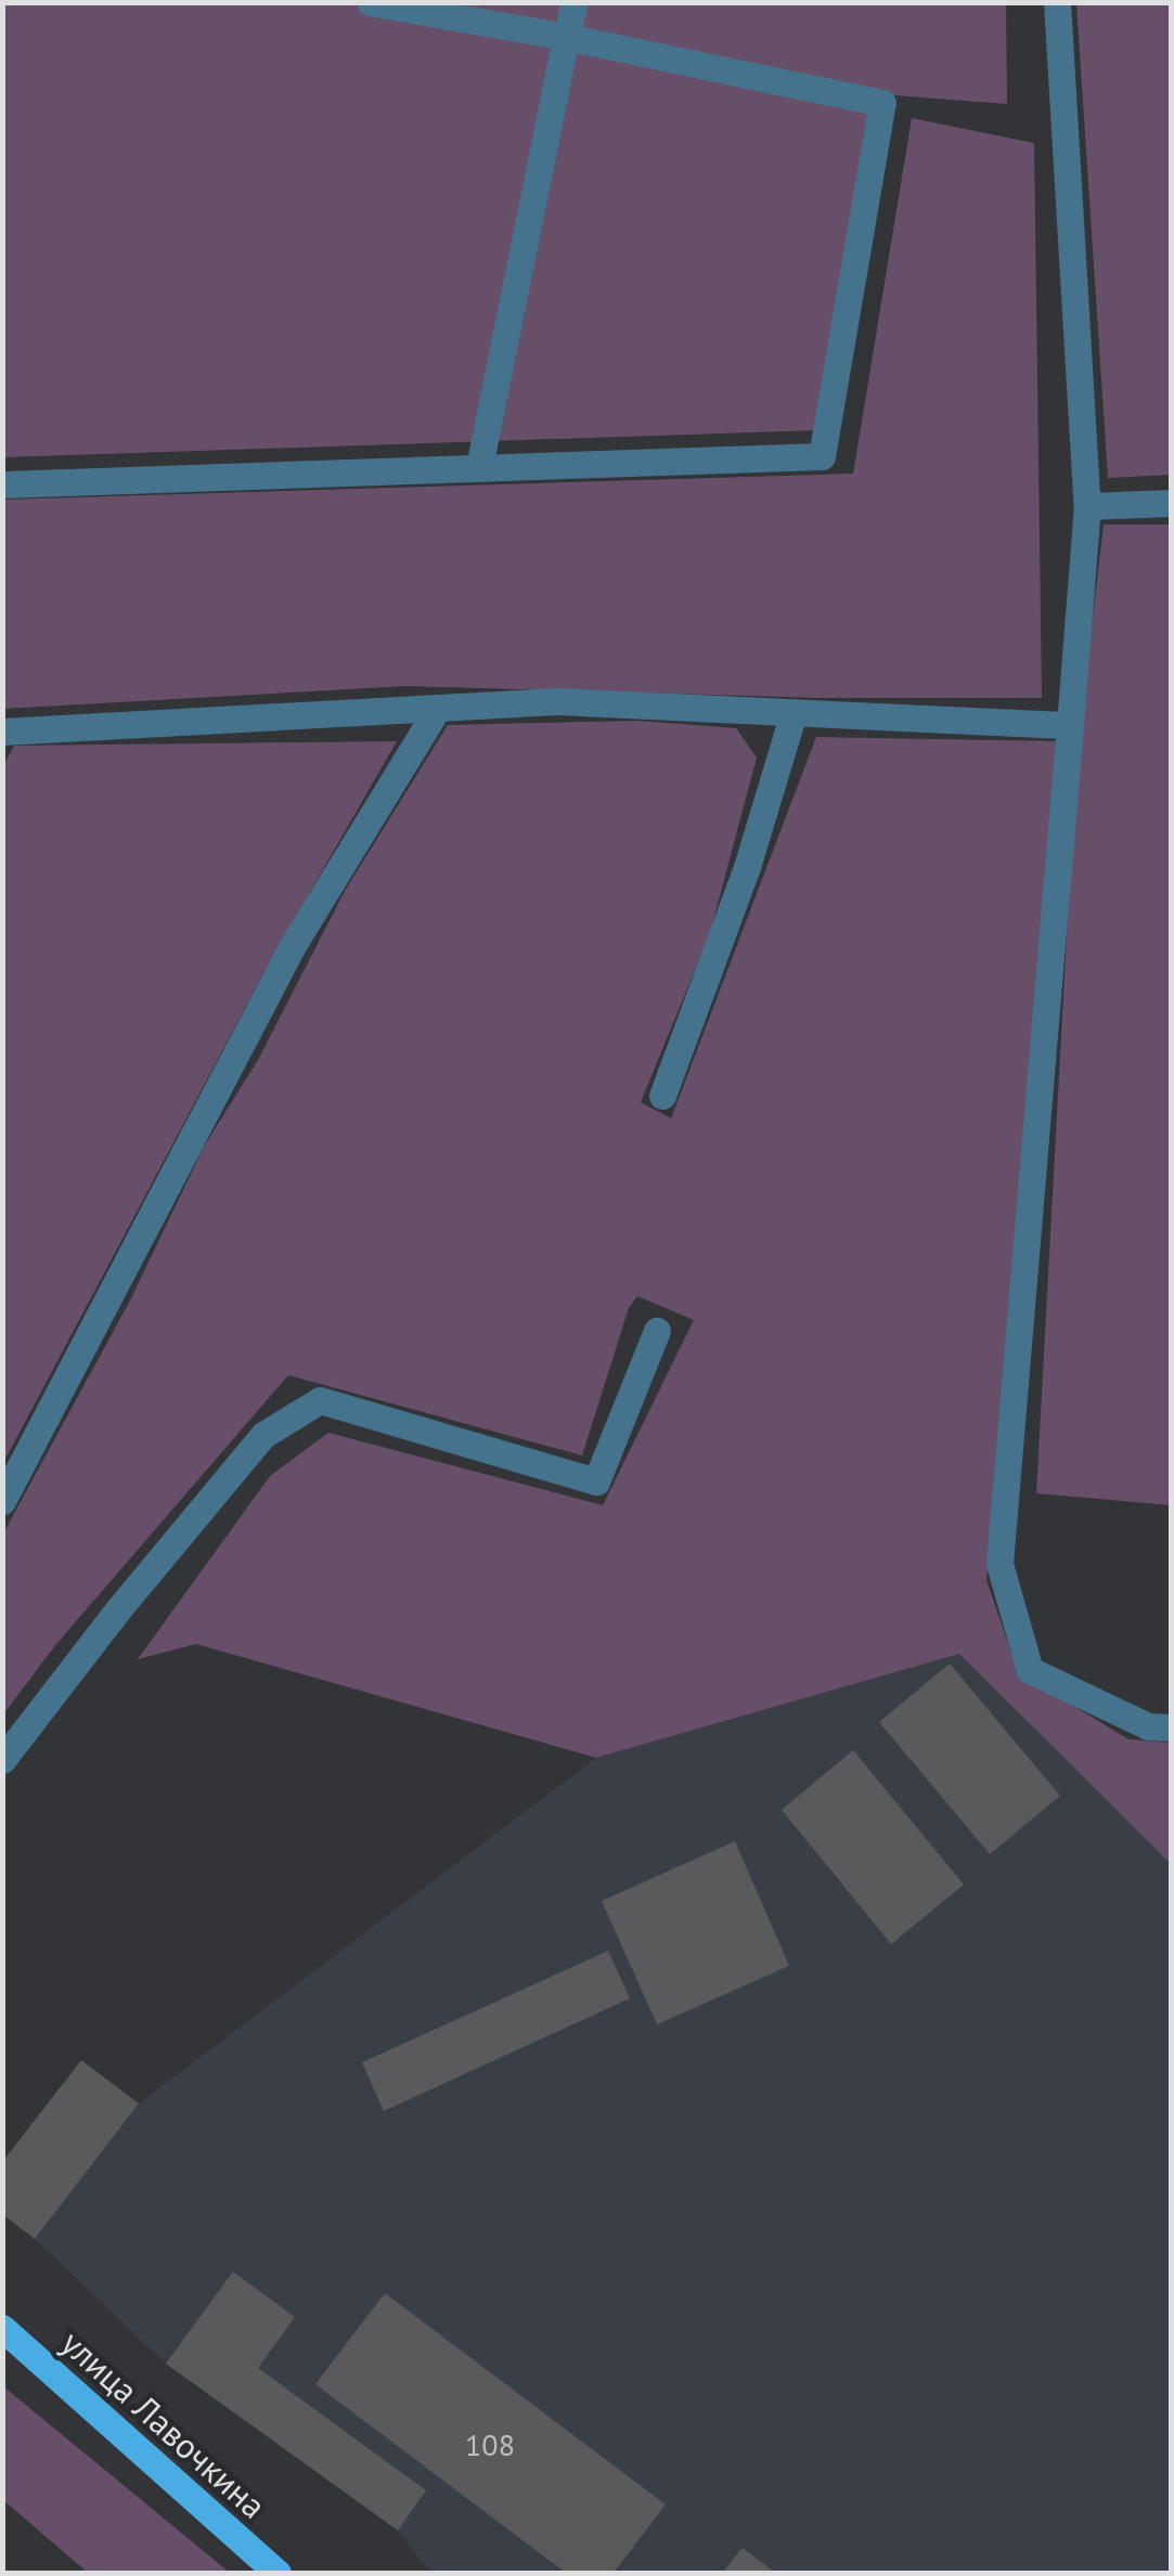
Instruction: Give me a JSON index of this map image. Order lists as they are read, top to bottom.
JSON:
{
  "streets": {
    "main road": ["улица Лавочкина"]
  },
  "house_numbers": ["108"]
}
